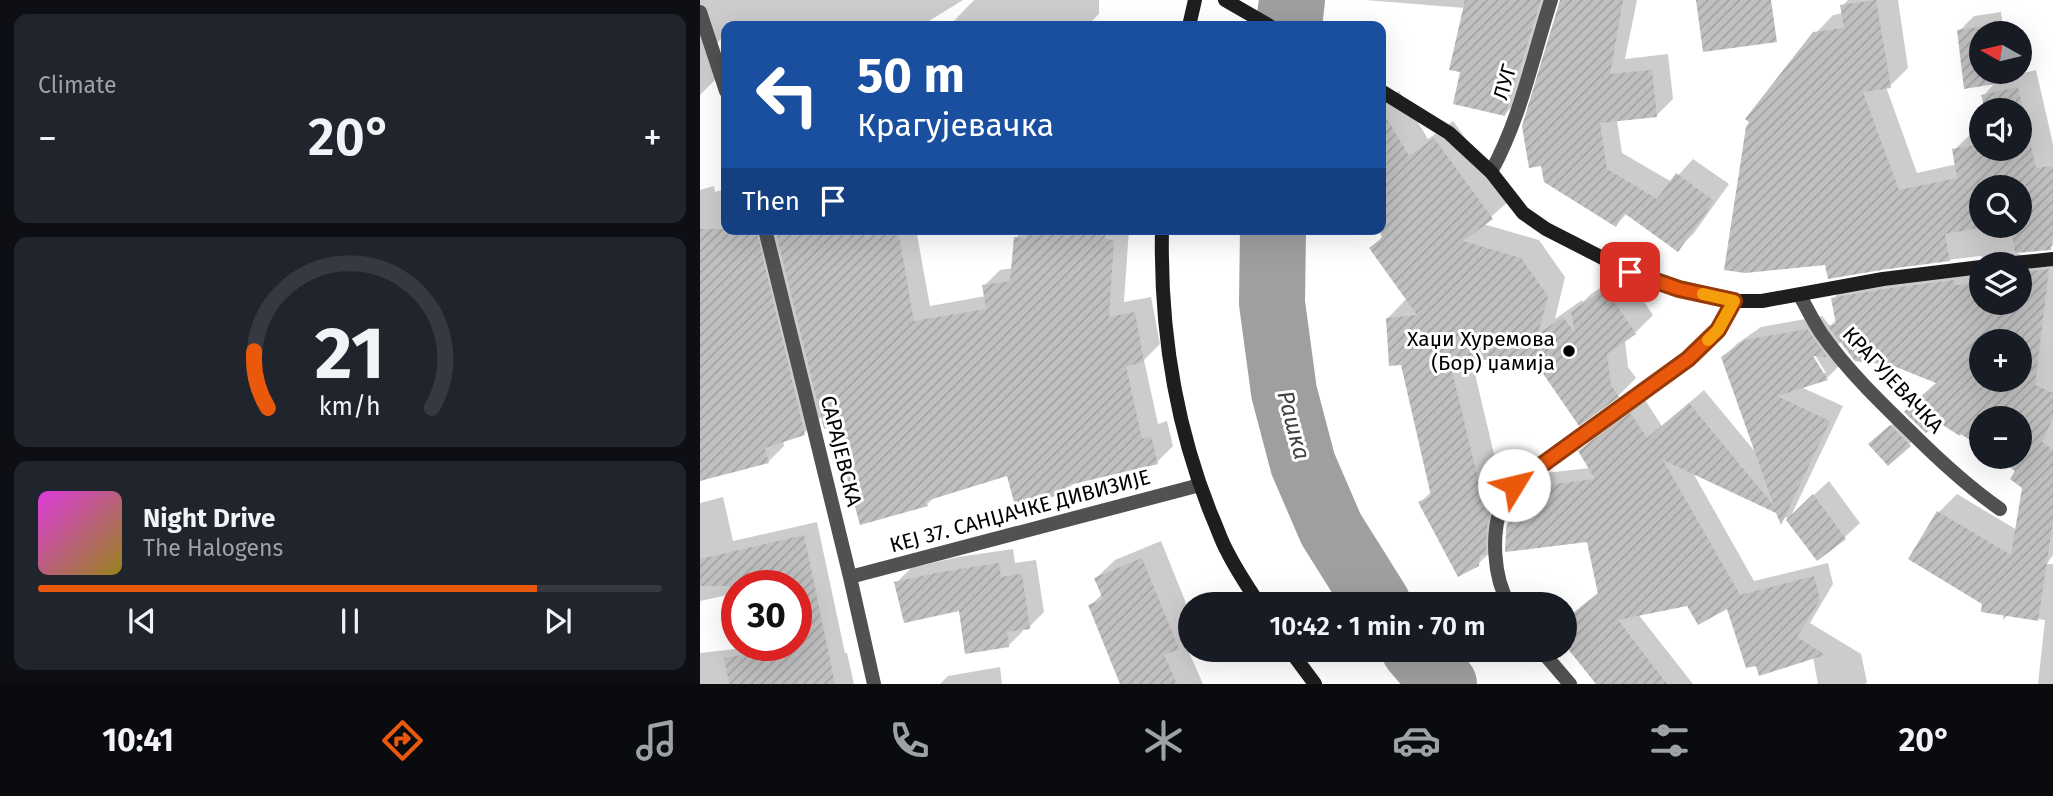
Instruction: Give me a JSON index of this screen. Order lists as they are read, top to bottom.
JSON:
{
  "streets": {
    "street": [
      "ЛУГ",
      "КРАГУЈЕВАЧКА",
      "САРАЈЕВСКА",
      "КЕЈ 37. САНЏАЧКЕ ДИВИЗИЈЕ"
    ]
  },
  "crossings": [
    ["САРАЈЕВСКА", "КЕЈ 37. САНЏАЧКЕ ДИВИЗИЈЕ"]
  ],
  "water": ["Рашка"],
  "places": ["Хаџи Хуремова (Бор) џамија"],
  "north": "left",
  "page": {
    "tile": "Climate",
    "map_buttons": ["+", "−"],
    "turn": ["50 m", "Крагујевачка"],
    "heat": ["−", "20°", "+"],
    "then": "Then",
    "song": ["Night Drive", "The Halogens"],
    "limit": "30",
    "trip": "10:42 · 1 min · 70 m",
    "tabs": ["10:41", "20°"],
    "gauge": ["21", "km/h"]
  }
}
